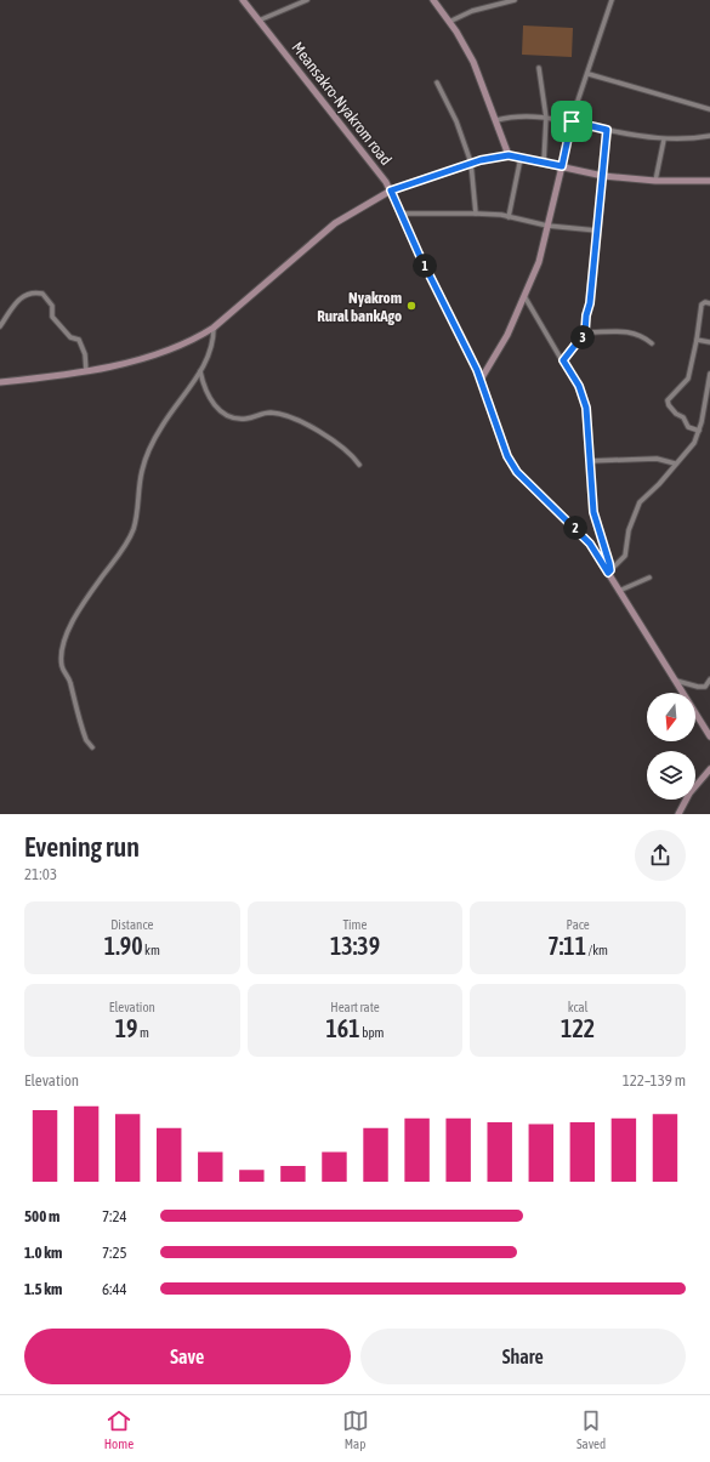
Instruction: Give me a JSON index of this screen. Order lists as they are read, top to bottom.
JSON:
{
  "streets": {
    "street": ["Meansakro-Nyakrom road"]
  },
  "places": ["Nyakrom Rural bankAgo"],
  "north": "bottom",
  "page": {
    "pins": ["1", "3", "2"],
    "heading": ["Evening run", "21:03"],
    "stats": [
      ["Distance", "1.90 km"],
      ["Time", "13:39"],
      ["Pace", "7:11 /km"],
      ["Elevation", "19 m"],
      ["Heart rate", "161 bpm"],
      ["kcal", "122"]
    ],
    "chart": ["Elevation", "122–139 m"],
    "list": [
      {
        "name": "500 m",
        "note": "7:24"
      },
      {
        "name": "1.0 km",
        "note": "7:25"
      },
      {
        "name": "1.5 km",
        "note": "6:44"
      }
    ],
    "buttons": ["Save", "Share"],
    "tabs": ["Home", "Map", "Saved"]
  }
}
